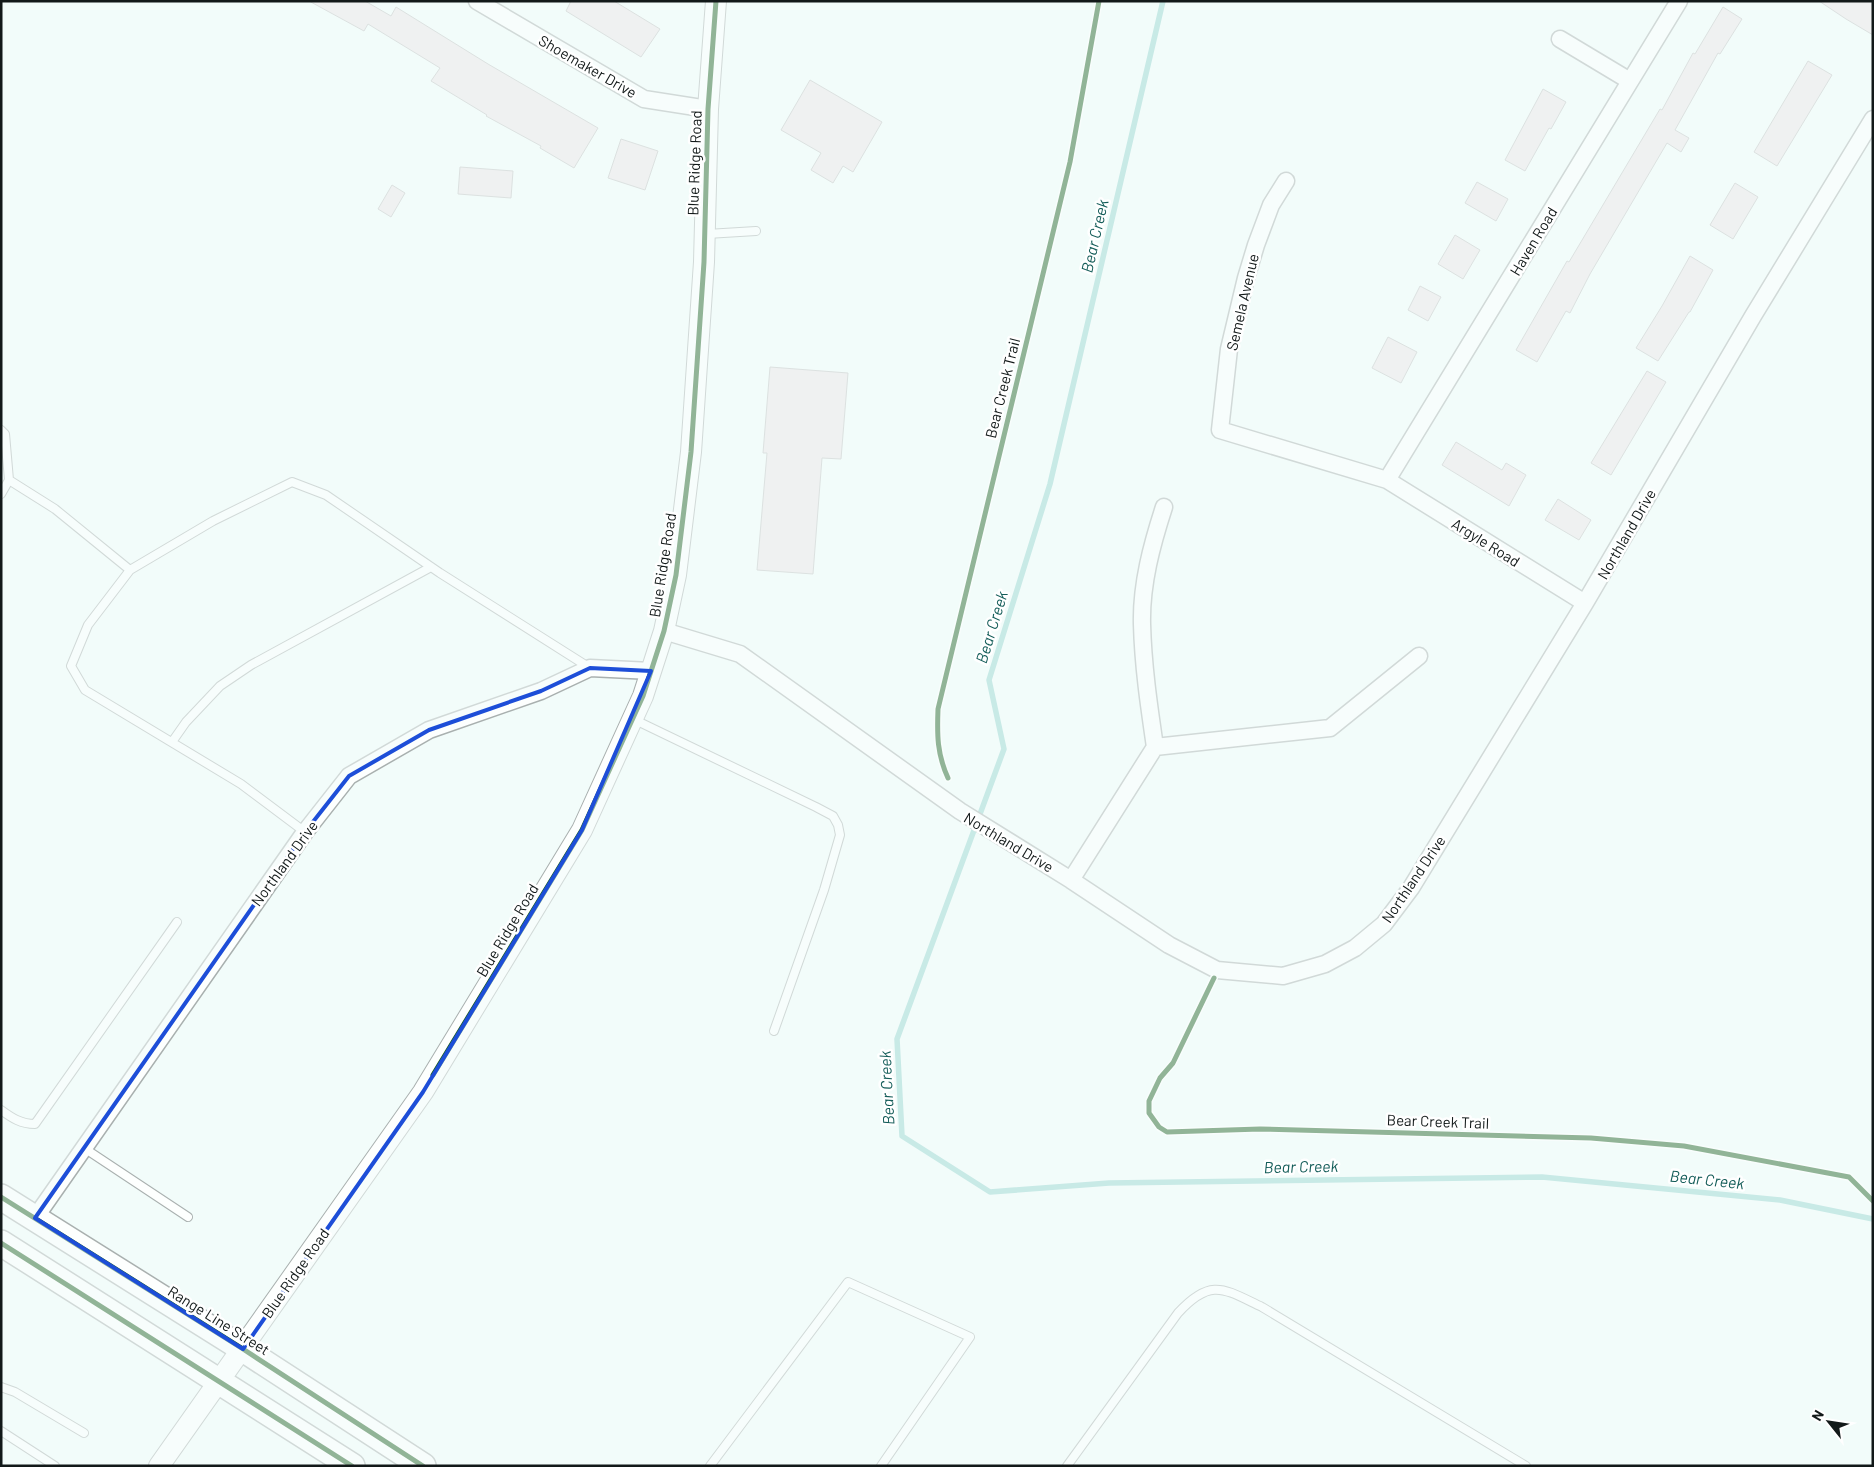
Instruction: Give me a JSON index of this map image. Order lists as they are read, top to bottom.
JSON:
{
  "streets": {
    "main road": ["Range Line Street"],
    "street": [
      "Shoemaker Drive",
      "Blue Ridge Road",
      "Haven Road",
      "Semela Avenue",
      "Northland Drive",
      "Argyle Road"
    ],
    "cycle path": ["Bear Creek Trail"]
  },
  "crossings": [
    ["Shoemaker Drive", "Blue Ridge Road"],
    ["Blue Ridge Road", "Northland Drive"],
    ["Blue Ridge Road", "Range Line Street"],
    ["Haven Road", "Argyle Road"],
    ["Semela Avenue", "Argyle Road"],
    ["Northland Drive", "Argyle Road"],
    ["Northland Drive", "Range Line Street"]
  ],
  "water": ["Bear Creek"],
  "north": "top left"
}
